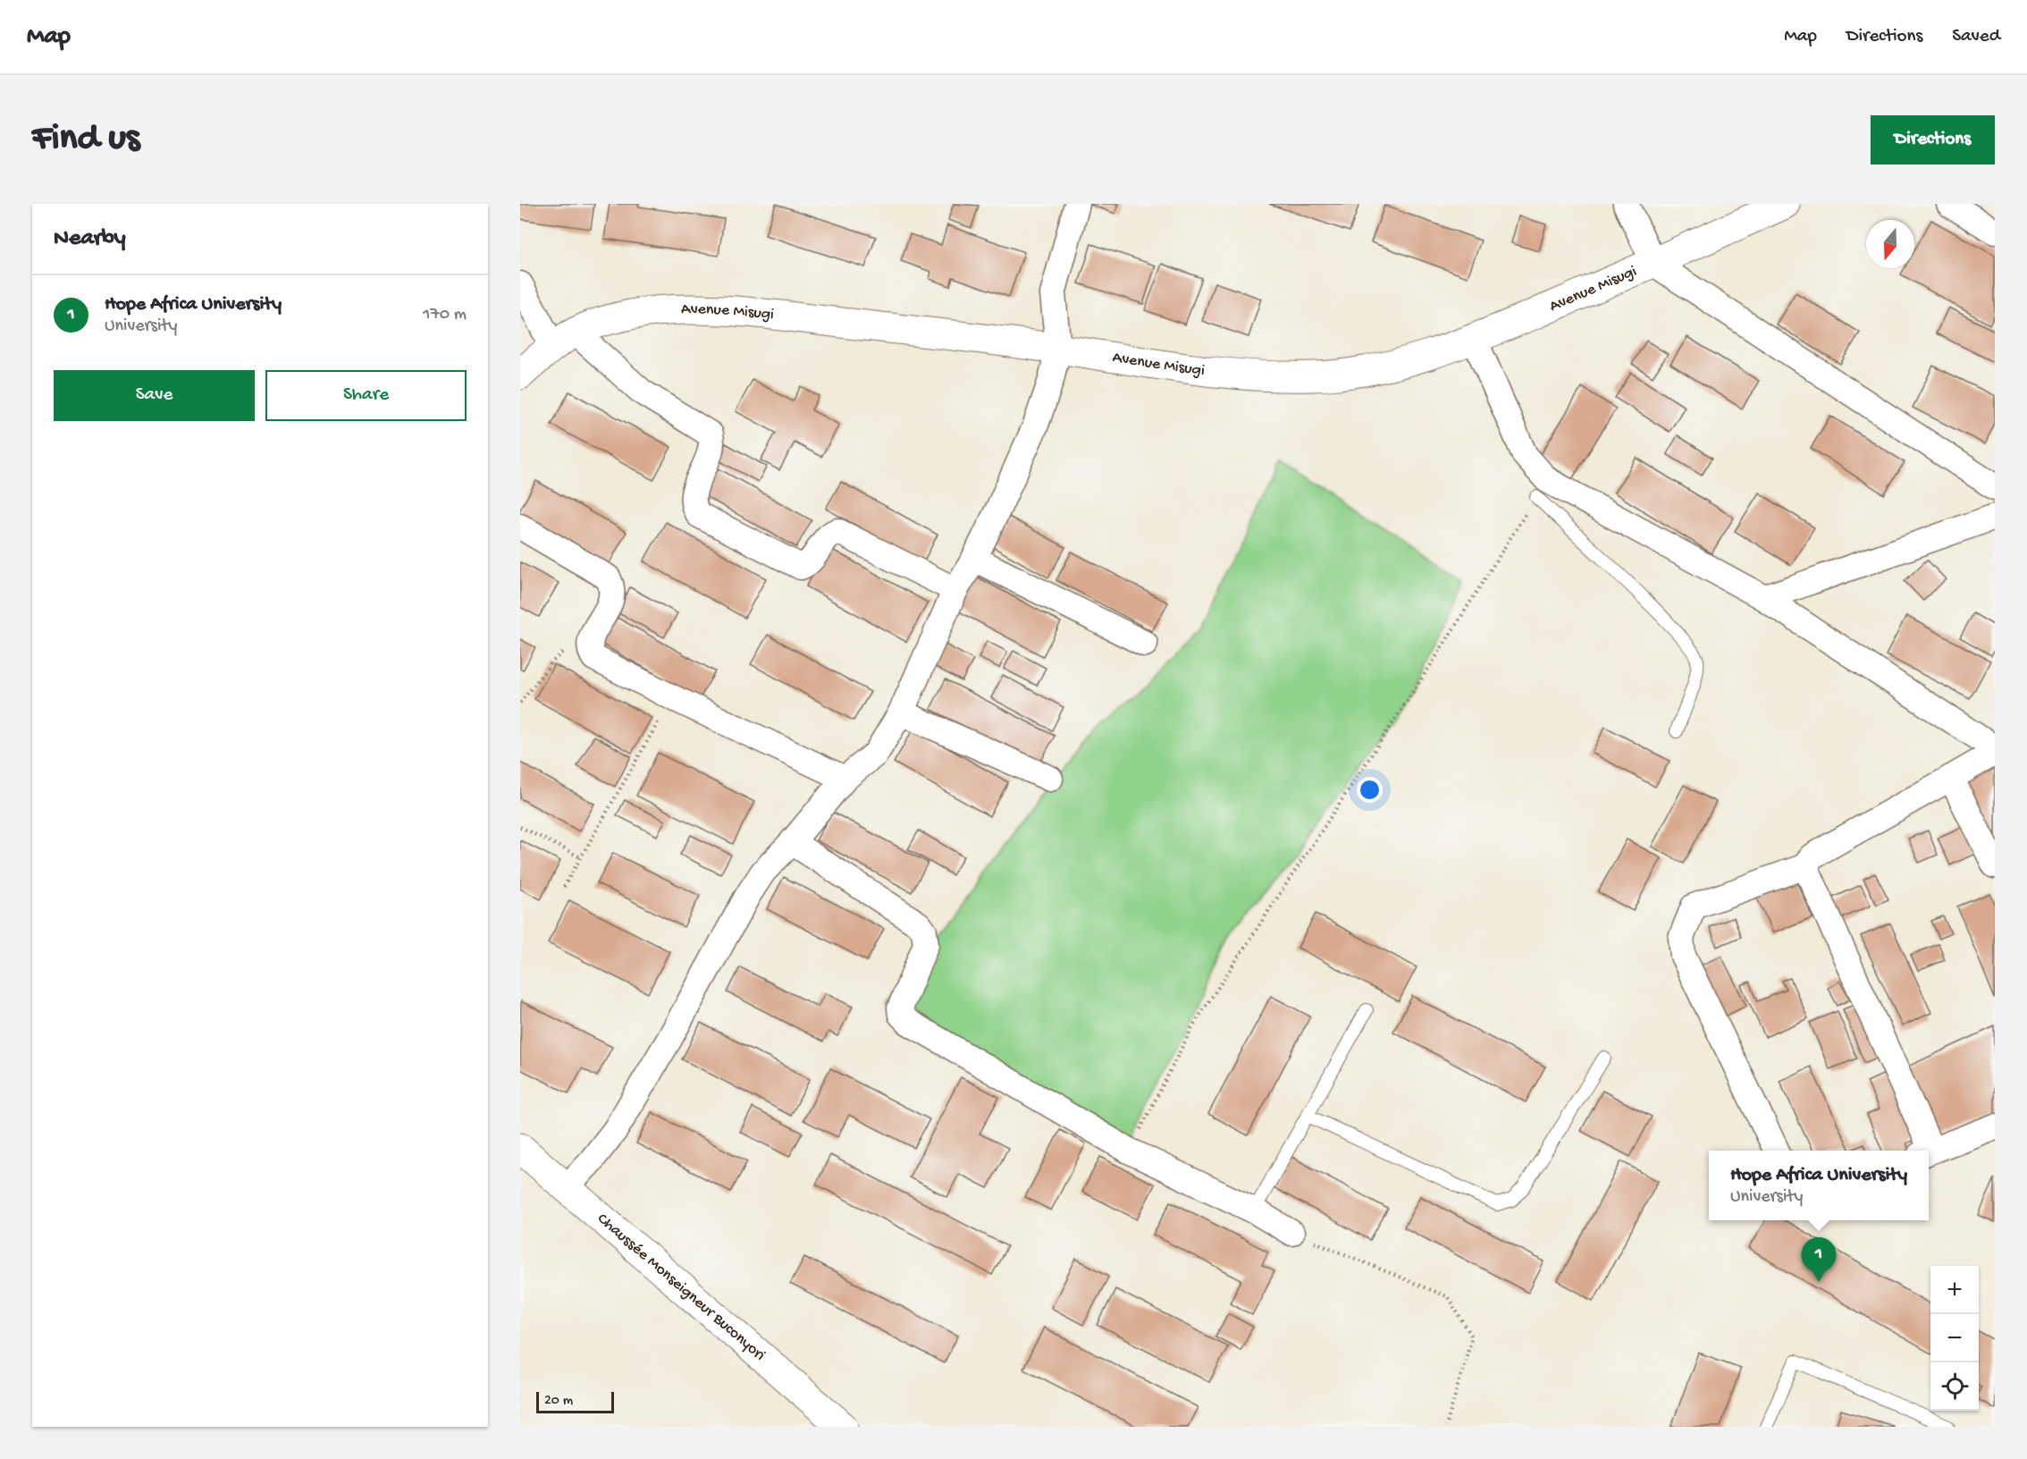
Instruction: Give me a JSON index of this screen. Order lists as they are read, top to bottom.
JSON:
{
  "streets": {
    "street": ["Avenue Misugi", "Chaussée Monseigneur Buconyori"]
  },
  "scale_bar": "20 m",
  "north": "bottom",
  "page": {
    "header": "Map",
    "nav": ["Map", "Directions", "Saved"],
    "buttons": [
      "Directions",
      ["Save", "Share"]
    ],
    "title": "Find us",
    "heading": "Nearby",
    "list": [
      {
        "mark": "1",
        "name": "Hope Africa University",
        "note": "University",
        "value": "170 m"
      }
    ],
    "popup": ["Hope Africa University", "University"],
    "pins": "1",
    "map_buttons": ["+", "−"],
    "scale": "20 m"
  }
}
